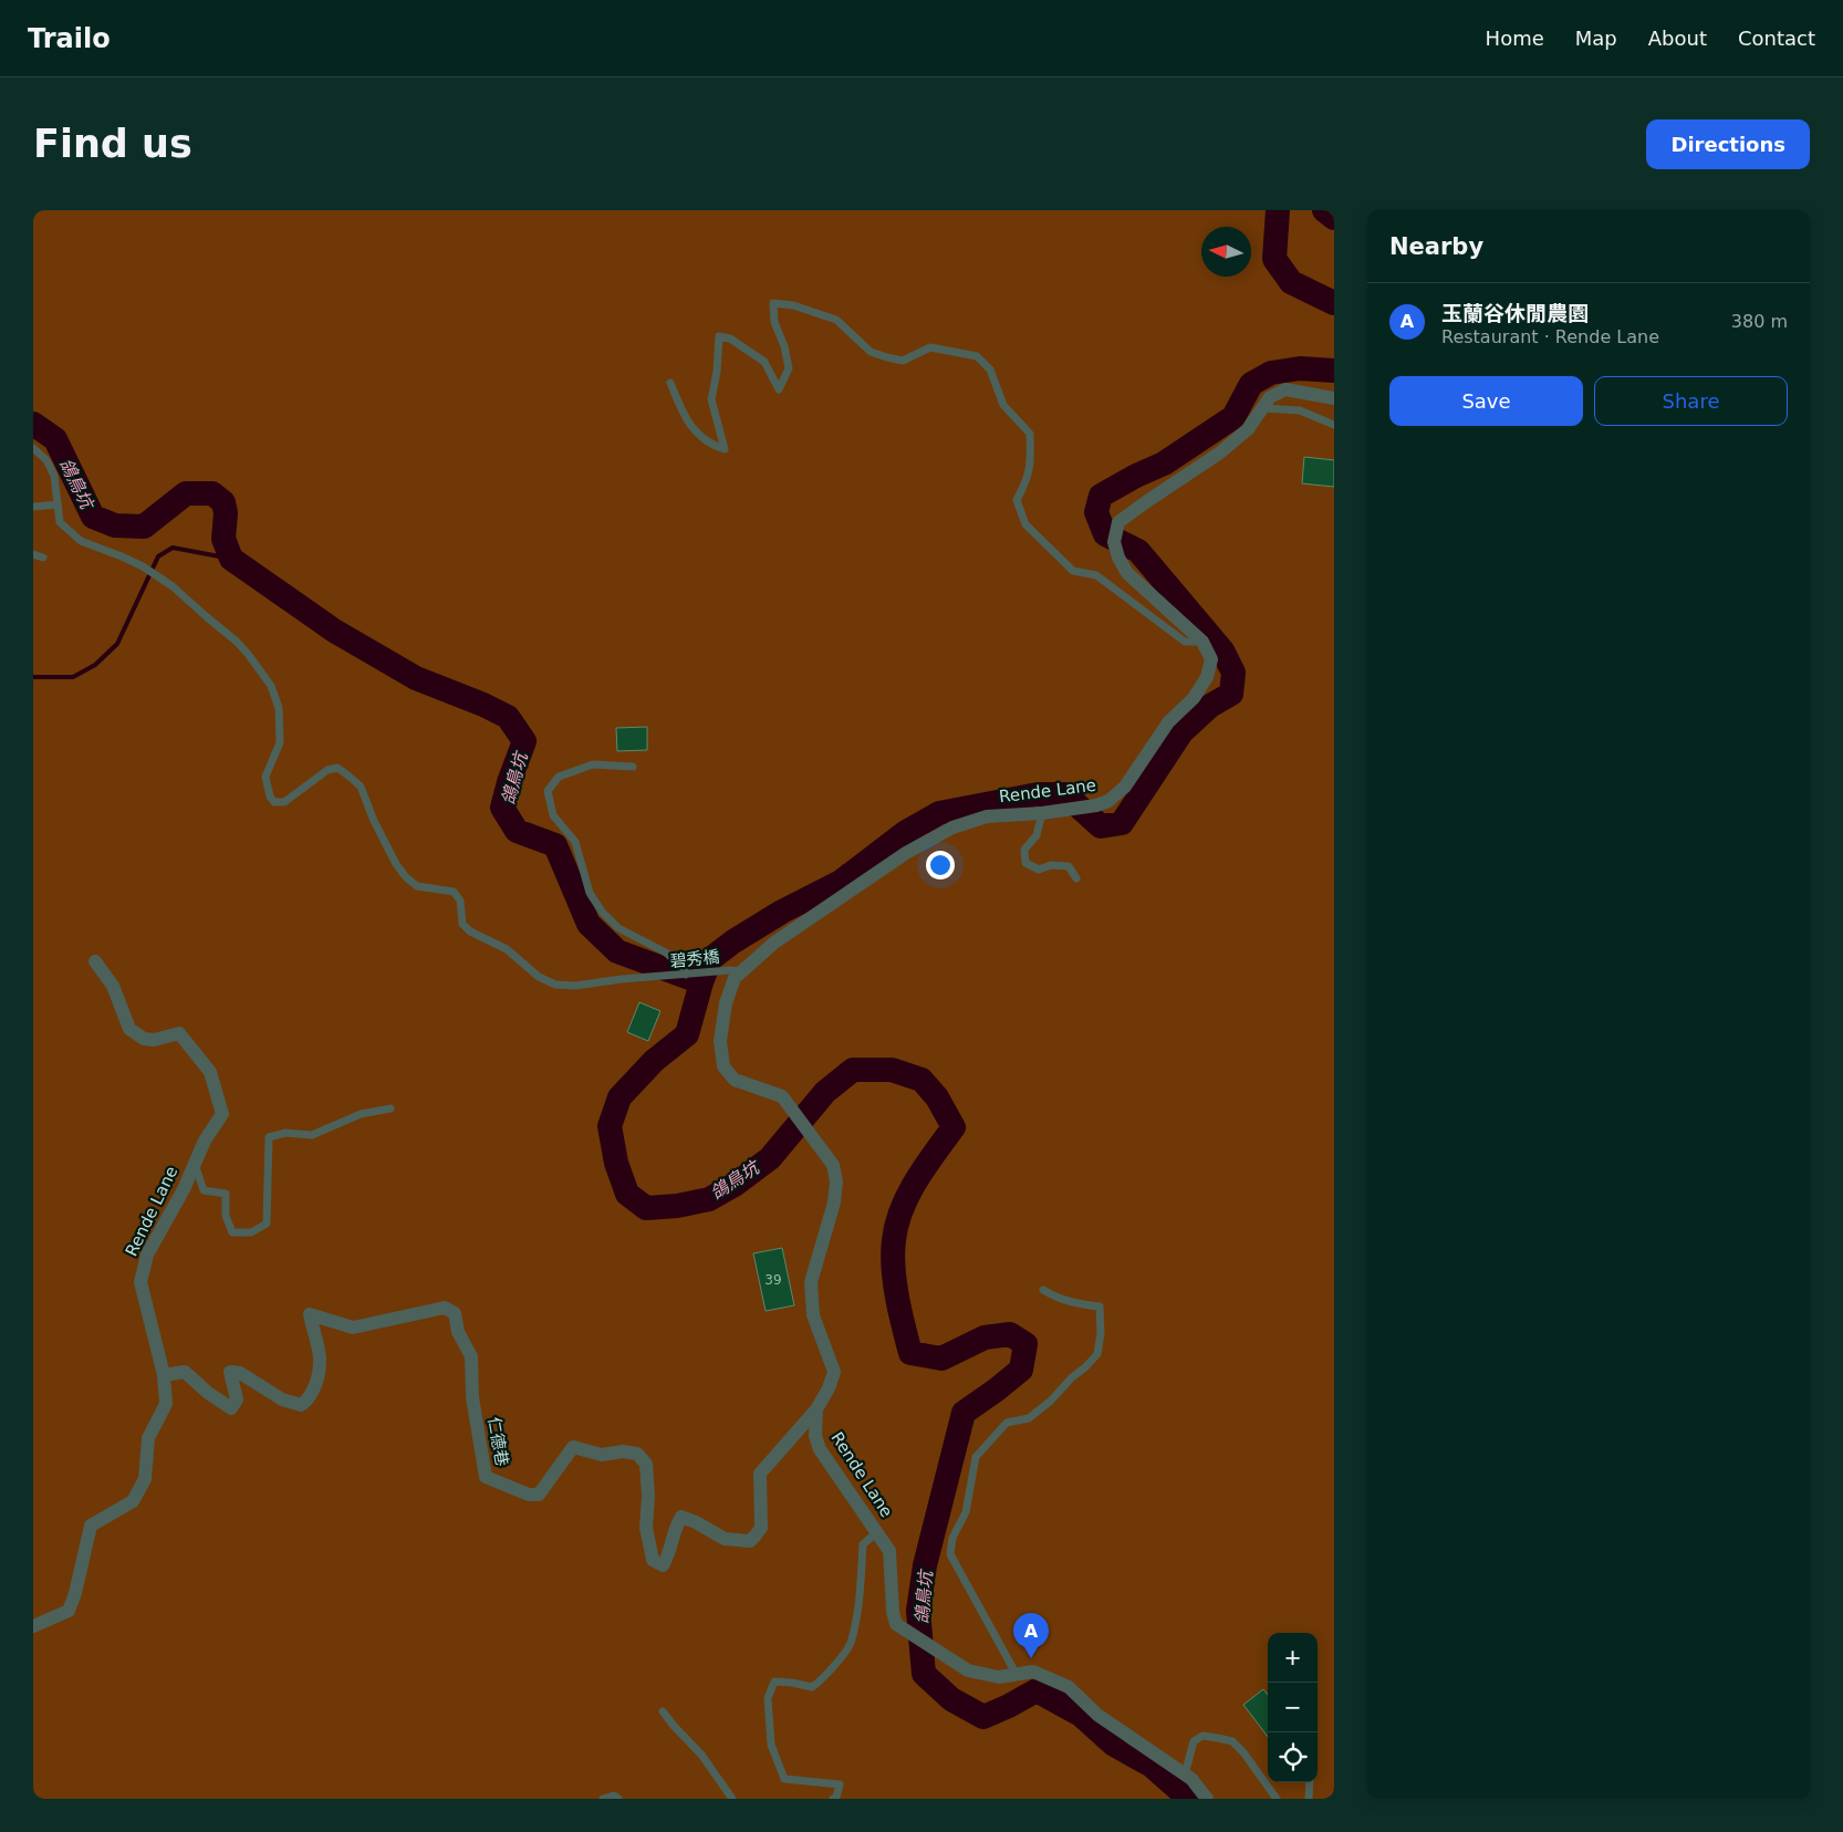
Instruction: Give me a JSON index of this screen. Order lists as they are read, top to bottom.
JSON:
{
  "streets": {
    "street": ["Rende Lane", "仁德巷"],
    "lane": ["碧秀橋"]
  },
  "crossings": [
    ["Rende Lane", "碧秀橋"],
    ["Rende Lane", "仁德巷"]
  ],
  "water": ["鴿鳥坑"],
  "house_numbers": ["39"],
  "north": "left",
  "page": {
    "header": "Trailo",
    "nav": [
      "Home",
      "Map",
      "About",
      "Contact"
    ],
    "buttons": [
      "Directions",
      ["Save", "Share"]
    ],
    "title": "Find us",
    "heading": "Nearby",
    "list": [
      {
        "mark": "A",
        "name": "玉蘭谷休閒農園",
        "note": "Restaurant · Rende Lane",
        "value": "380 m"
      }
    ],
    "pins": "A",
    "map_buttons": ["+", "−"]
  }
}
